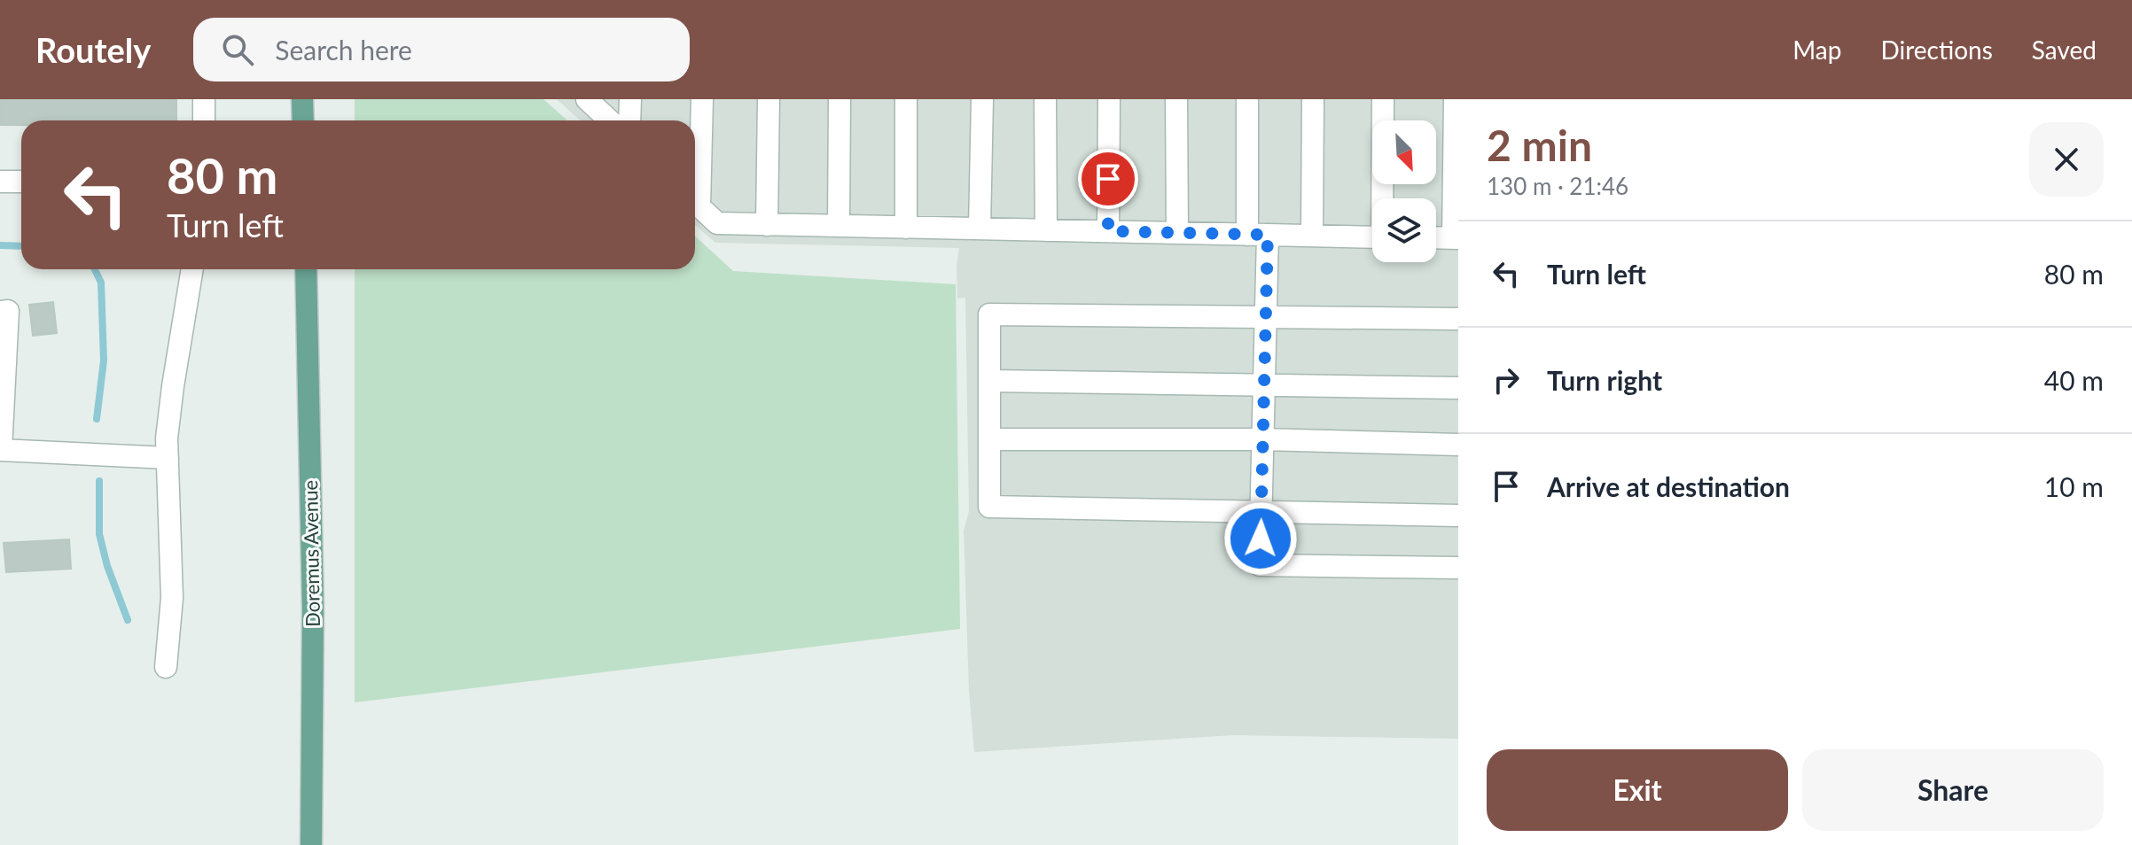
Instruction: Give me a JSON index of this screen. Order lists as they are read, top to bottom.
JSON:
{
  "streets": {
    "main road": ["Doremus Avenue"]
  },
  "north": "bottom right",
  "page": {
    "header": "Routely",
    "search": "Search here",
    "nav": ["Map", "Directions", "Saved"],
    "heading": ["2 min", "130 m · 21:46"],
    "turn": ["80 m", "Turn left"],
    "list": [
      {
        "name": "Turn left",
        "value": "80 m"
      },
      {
        "name": "Turn right",
        "value": "40 m"
      },
      {
        "name": "Arrive at destination",
        "value": "10 m"
      }
    ],
    "buttons": ["Exit", "Share"]
  }
}
